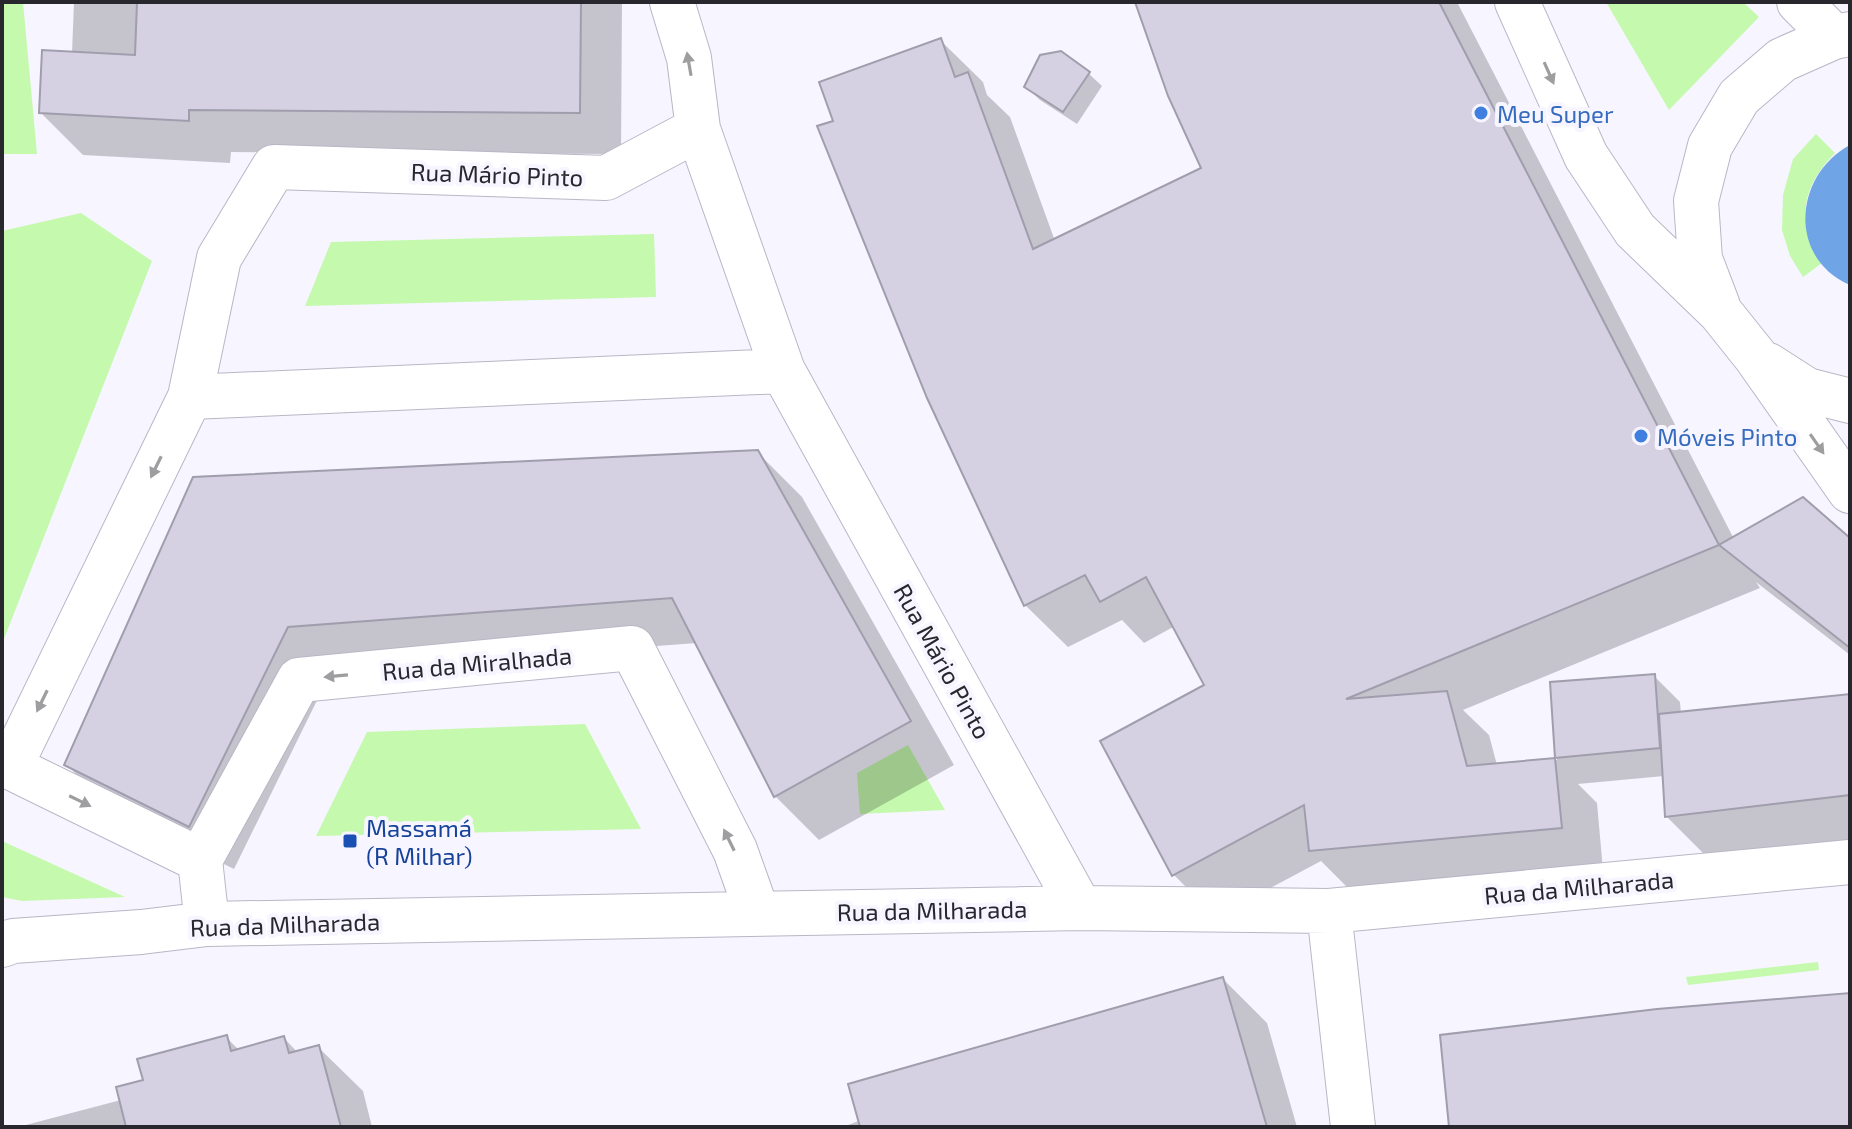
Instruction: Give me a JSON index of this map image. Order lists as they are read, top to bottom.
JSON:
{
  "streets": {
    "street": ["Rua Mário Pinto", "Rua da Miralhada", "Rua da Milharada"]
  },
  "crossings": [
    ["Rua Mário Pinto", "Rua da Miralhada"],
    ["Rua Mário Pinto", "Rua da Milharada"],
    ["Rua da Miralhada", "Rua da Milharada"]
  ],
  "places": {
    "other": ["Meu Super", "Móveis Pinto"],
    "transit": ["Massamá (R Milhar)"]
  }
}
